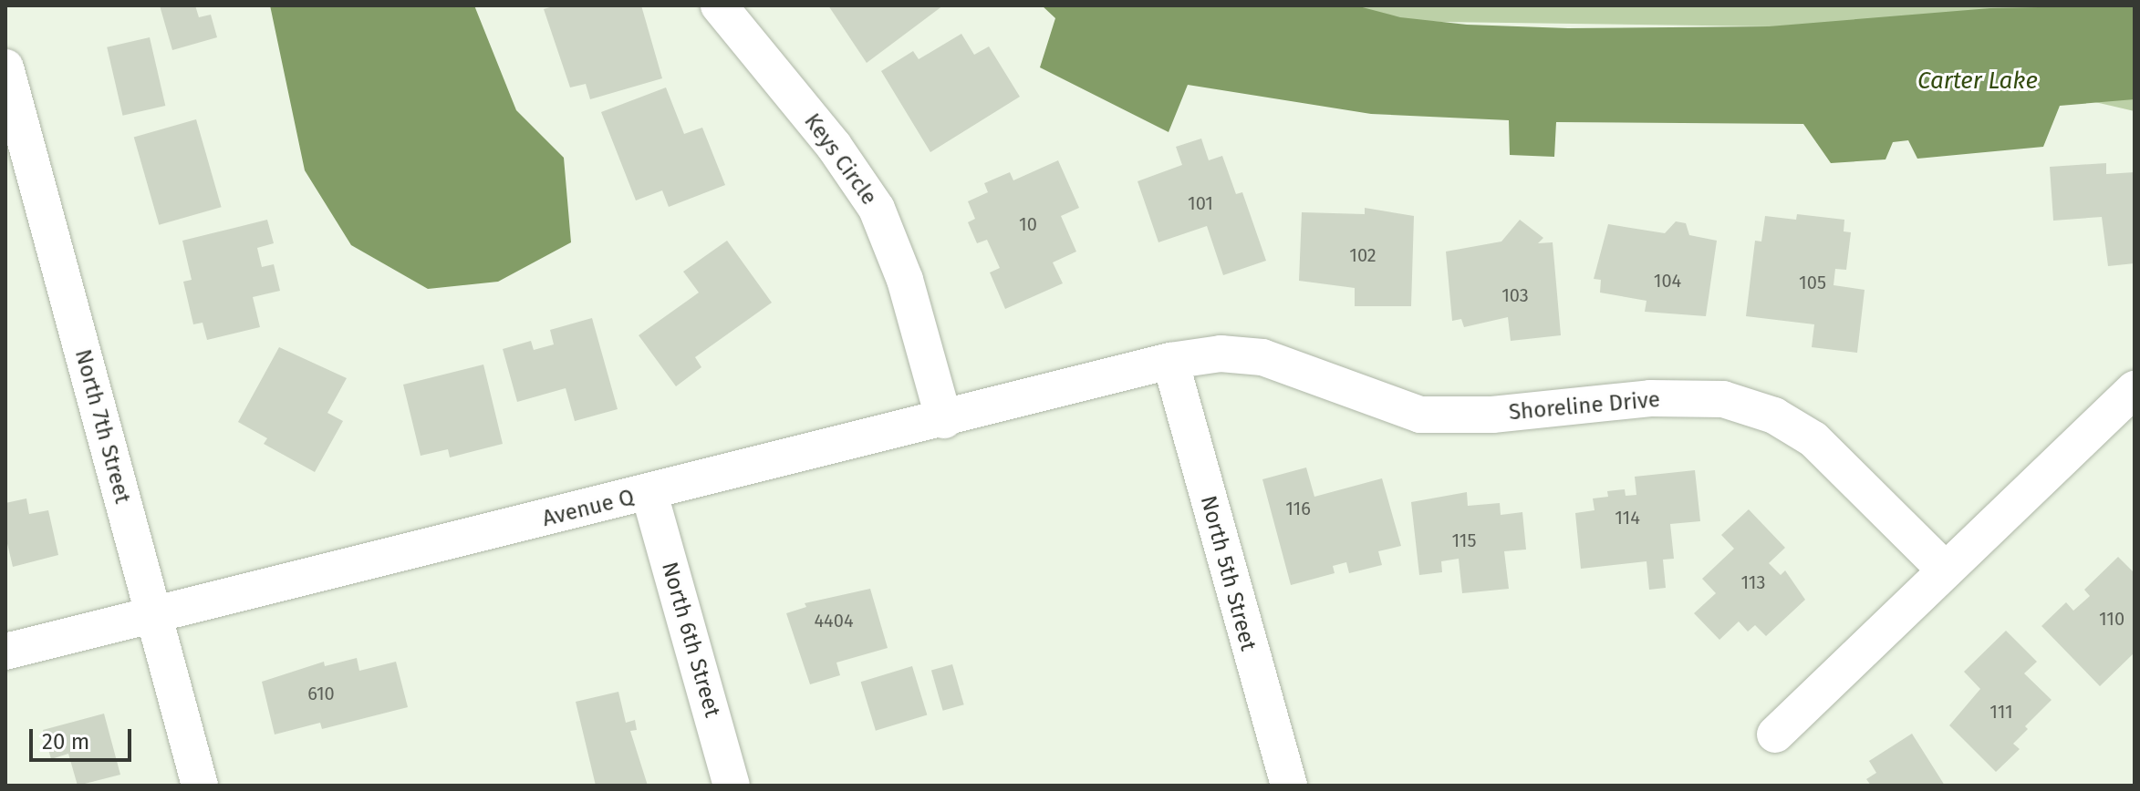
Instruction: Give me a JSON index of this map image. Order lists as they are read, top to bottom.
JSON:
{
  "streets": {
    "street": [
      "Keys Circle",
      "Shoreline Drive",
      "North 7th Street",
      "Avenue Q",
      "North 5th Street",
      "North 6th Street"
    ]
  },
  "crossings": [
    ["Keys Circle", "Avenue Q"],
    ["Shoreline Drive", "Avenue Q"],
    ["Shoreline Drive", "North 5th Street"],
    ["North 7th Street", "Avenue Q"],
    ["Avenue Q", "North 5th Street"],
    ["Avenue Q", "North 6th Street"]
  ],
  "water": ["Carter Lake"],
  "house_numbers": [
    "101",
    "10",
    "102",
    "104",
    "105",
    "103",
    "116",
    "114",
    "115",
    "113",
    "110",
    "4404",
    "610",
    "111"
  ],
  "scale_bar": "20 m"
}
